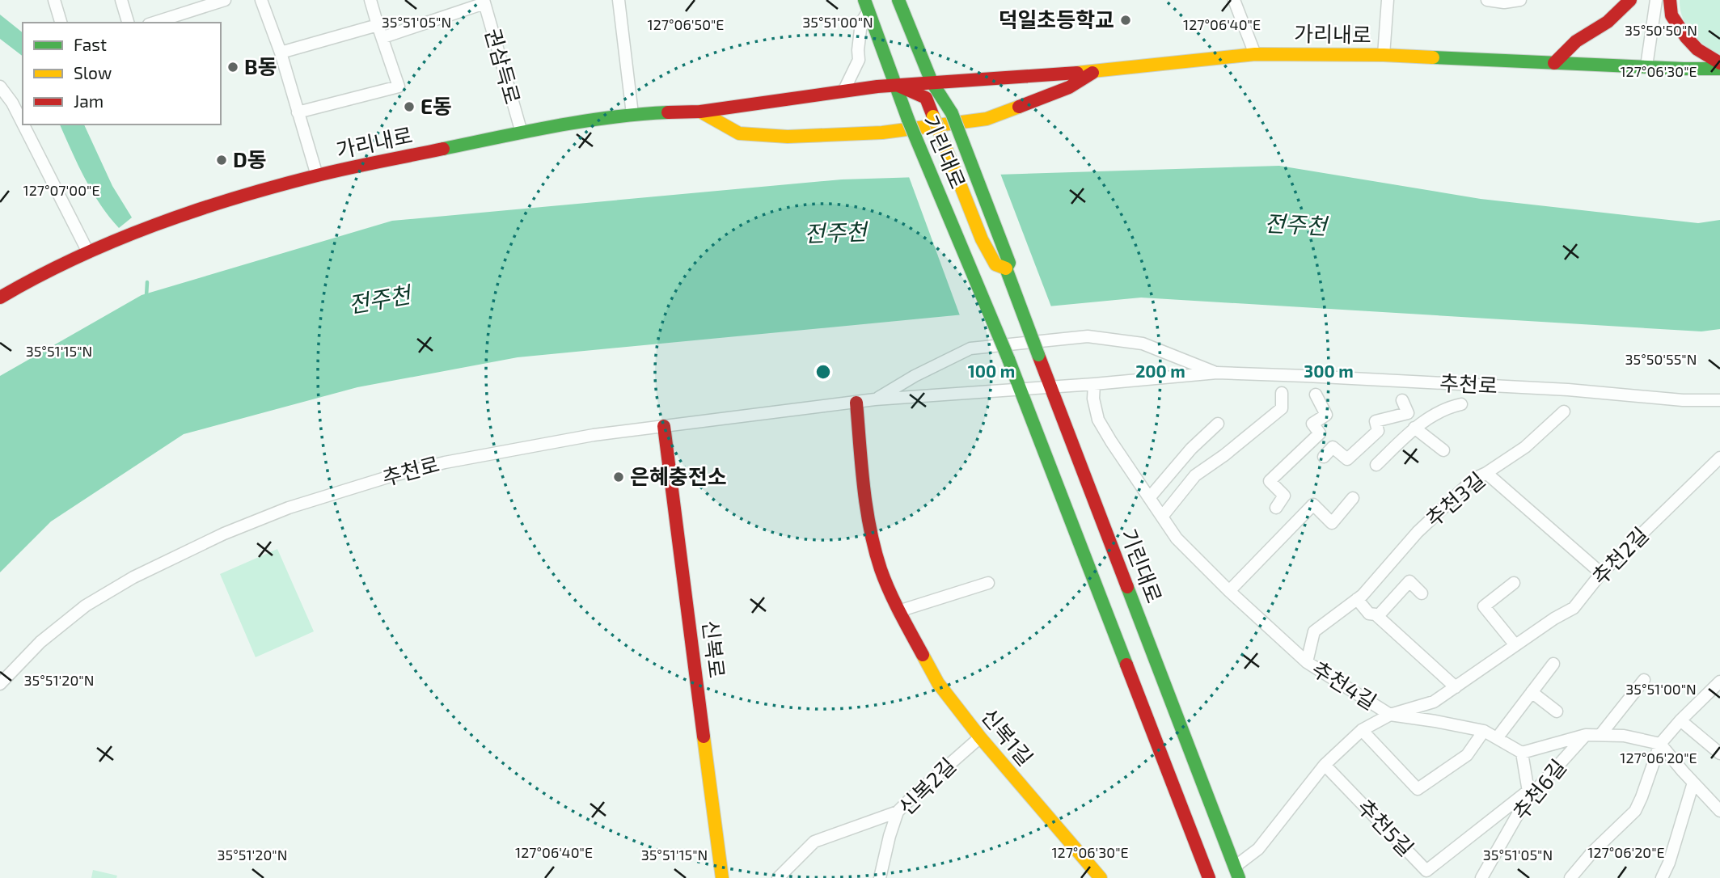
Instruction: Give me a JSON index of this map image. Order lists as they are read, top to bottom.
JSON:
{
  "streets": {
    "street": [
      "가리내로",
      "권삼득로",
      "기린대로",
      "추천로",
      "추천3길",
      "추천2길",
      "신복로",
      "추천4길",
      "신복1길",
      "신복2길",
      "추천6길",
      "추천5길"
    ]
  },
  "crossings": [
    ["가리내로", "권삼득로"],
    ["가리내로", "기린대로"],
    ["기린대로", "추천로"],
    ["추천로", "신복로"],
    ["추천로", "추천4길"],
    ["추천로", "신복1길"],
    ["추천3길", "추천4길"],
    ["추천2길", "추천4길"],
    ["신복1길", "신복2길"],
    ["추천6길", "추천5길"]
  ],
  "water": ["전주천"],
  "places": [
    "덕일초등학교",
    "B동",
    "E동",
    "D동",
    "은혜충전소"
  ],
  "legend": ["Fast", "Slow", "Jam"],
  "coordinates": [
    "35°51'05\"N",
    "35°51'00\"N",
    "127°06'50\"E",
    "127°06'40\"E",
    "35°50'50\"N",
    "127°06'30\"E",
    "127°07'00\"E",
    "35°51'15\"N",
    "35°50'55\"N",
    "35°51'20\"N",
    "127°06'20\"E"
  ],
  "rings": ["100 m", "200 m", "300 m"]
}
